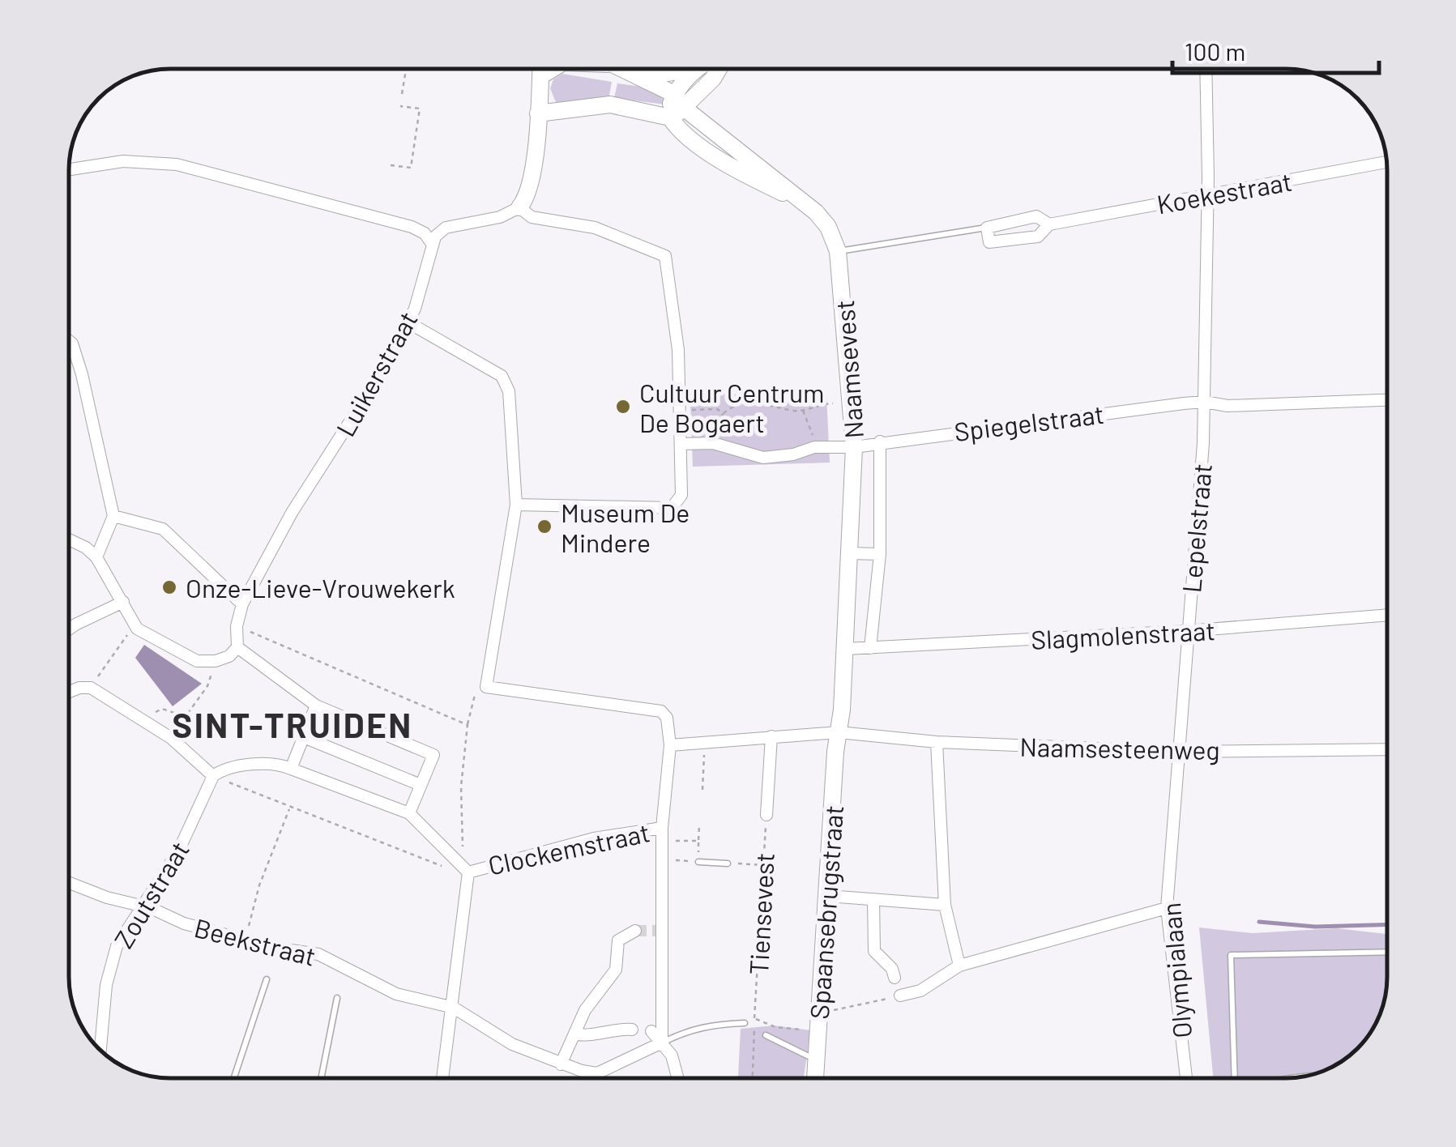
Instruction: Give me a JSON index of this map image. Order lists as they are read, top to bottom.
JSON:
{
  "streets": {
    "street": [
      "Koekestraat",
      "Naamsevest",
      "Luikerstraat",
      "Spiegelstraat",
      "Lepelstraat",
      "Slagmolenstraat",
      "Naamsesteenweg",
      "Clockemstraat",
      "Zoutstraat",
      "Spaansebrugstraat",
      "Tiensevest",
      "Beekstraat",
      "Olympialaan"
    ]
  },
  "crossings": [
    ["Koekestraat", "Naamsevest"],
    ["Koekestraat", "Lepelstraat"],
    ["Naamsevest", "Spiegelstraat"],
    ["Naamsevest", "Slagmolenstraat"],
    ["Naamsevest", "Naamsesteenweg"],
    ["Naamsevest", "Spaansebrugstraat"],
    ["Spiegelstraat", "Lepelstraat"],
    ["Lepelstraat", "Slagmolenstraat"],
    ["Lepelstraat", "Naamsesteenweg"],
    ["Lepelstraat", "Olympialaan"],
    ["Naamsesteenweg", "Spaansebrugstraat"],
    ["Naamsesteenweg", "Olympialaan"],
    ["Zoutstraat", "Beekstraat"]
  ],
  "districts": ["SINT-TRUIDEN"],
  "places": ["Cultuur Centrum De Bogaert", "Museum De Mindere", "Onze-Lieve-Vrouwekerk"],
  "scale_bar": "100 m"
}
